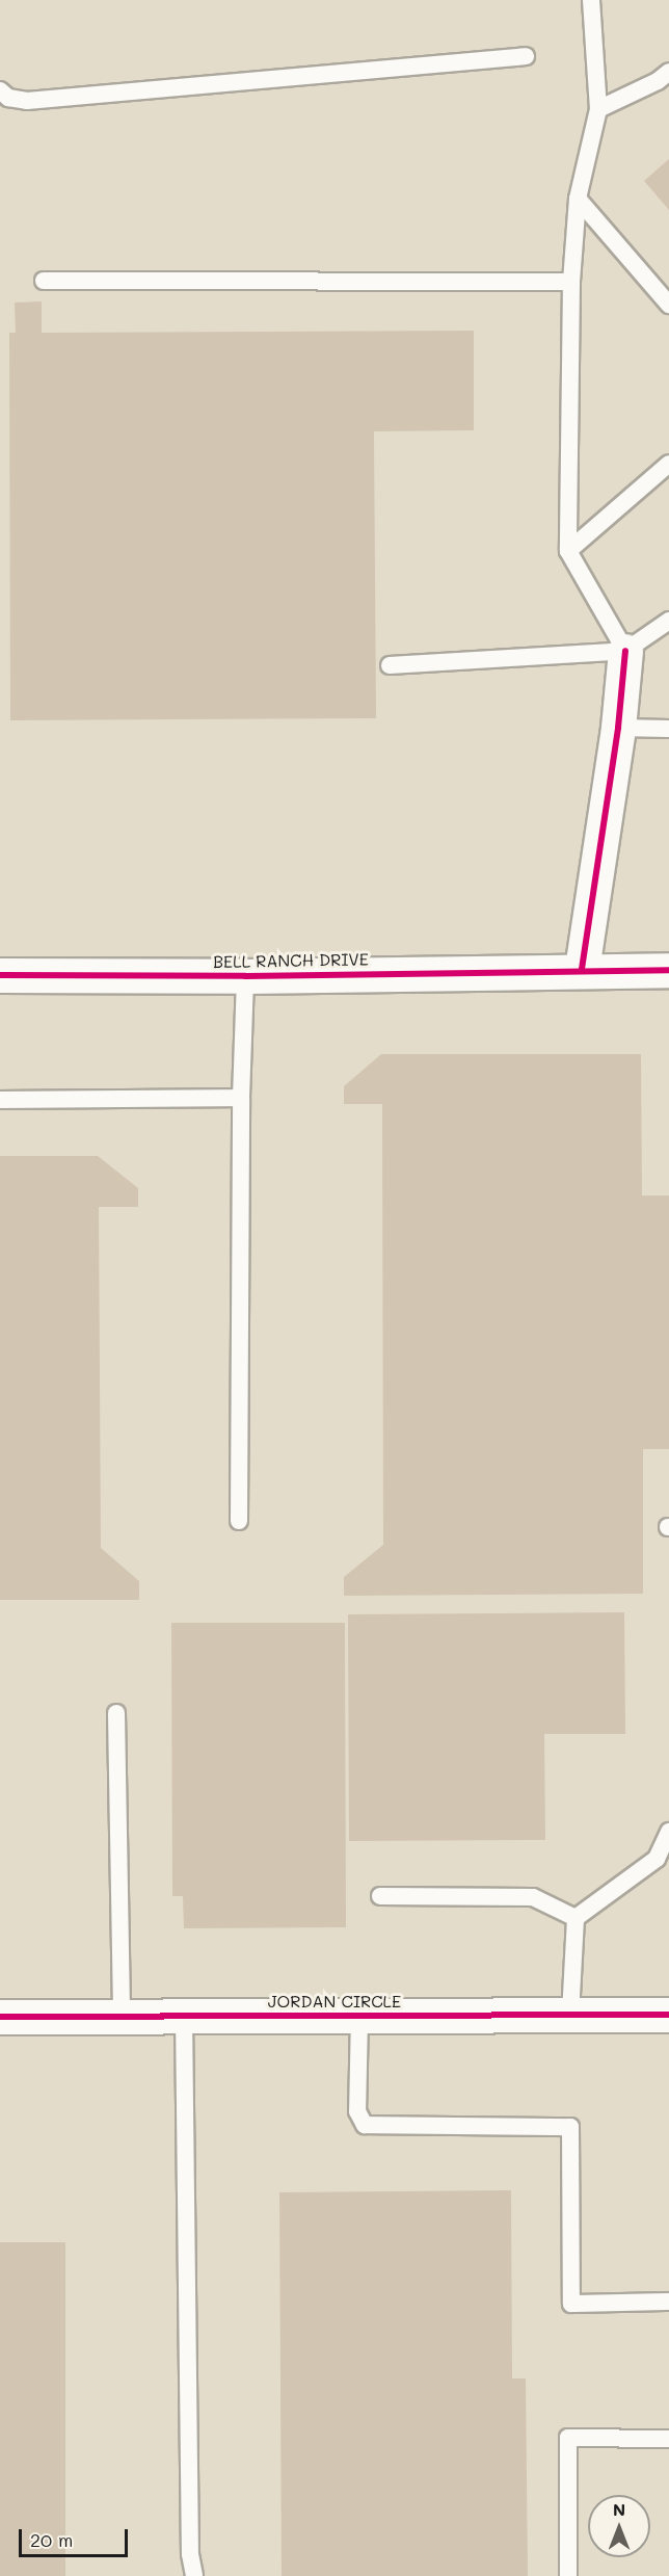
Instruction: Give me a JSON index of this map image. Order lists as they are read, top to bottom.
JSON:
{
  "streets": {
    "street": ["BELL RANCH DRIVE", "JORDAN CIRCLE"]
  },
  "scale_bar": "20 m",
  "north": "top"
}
